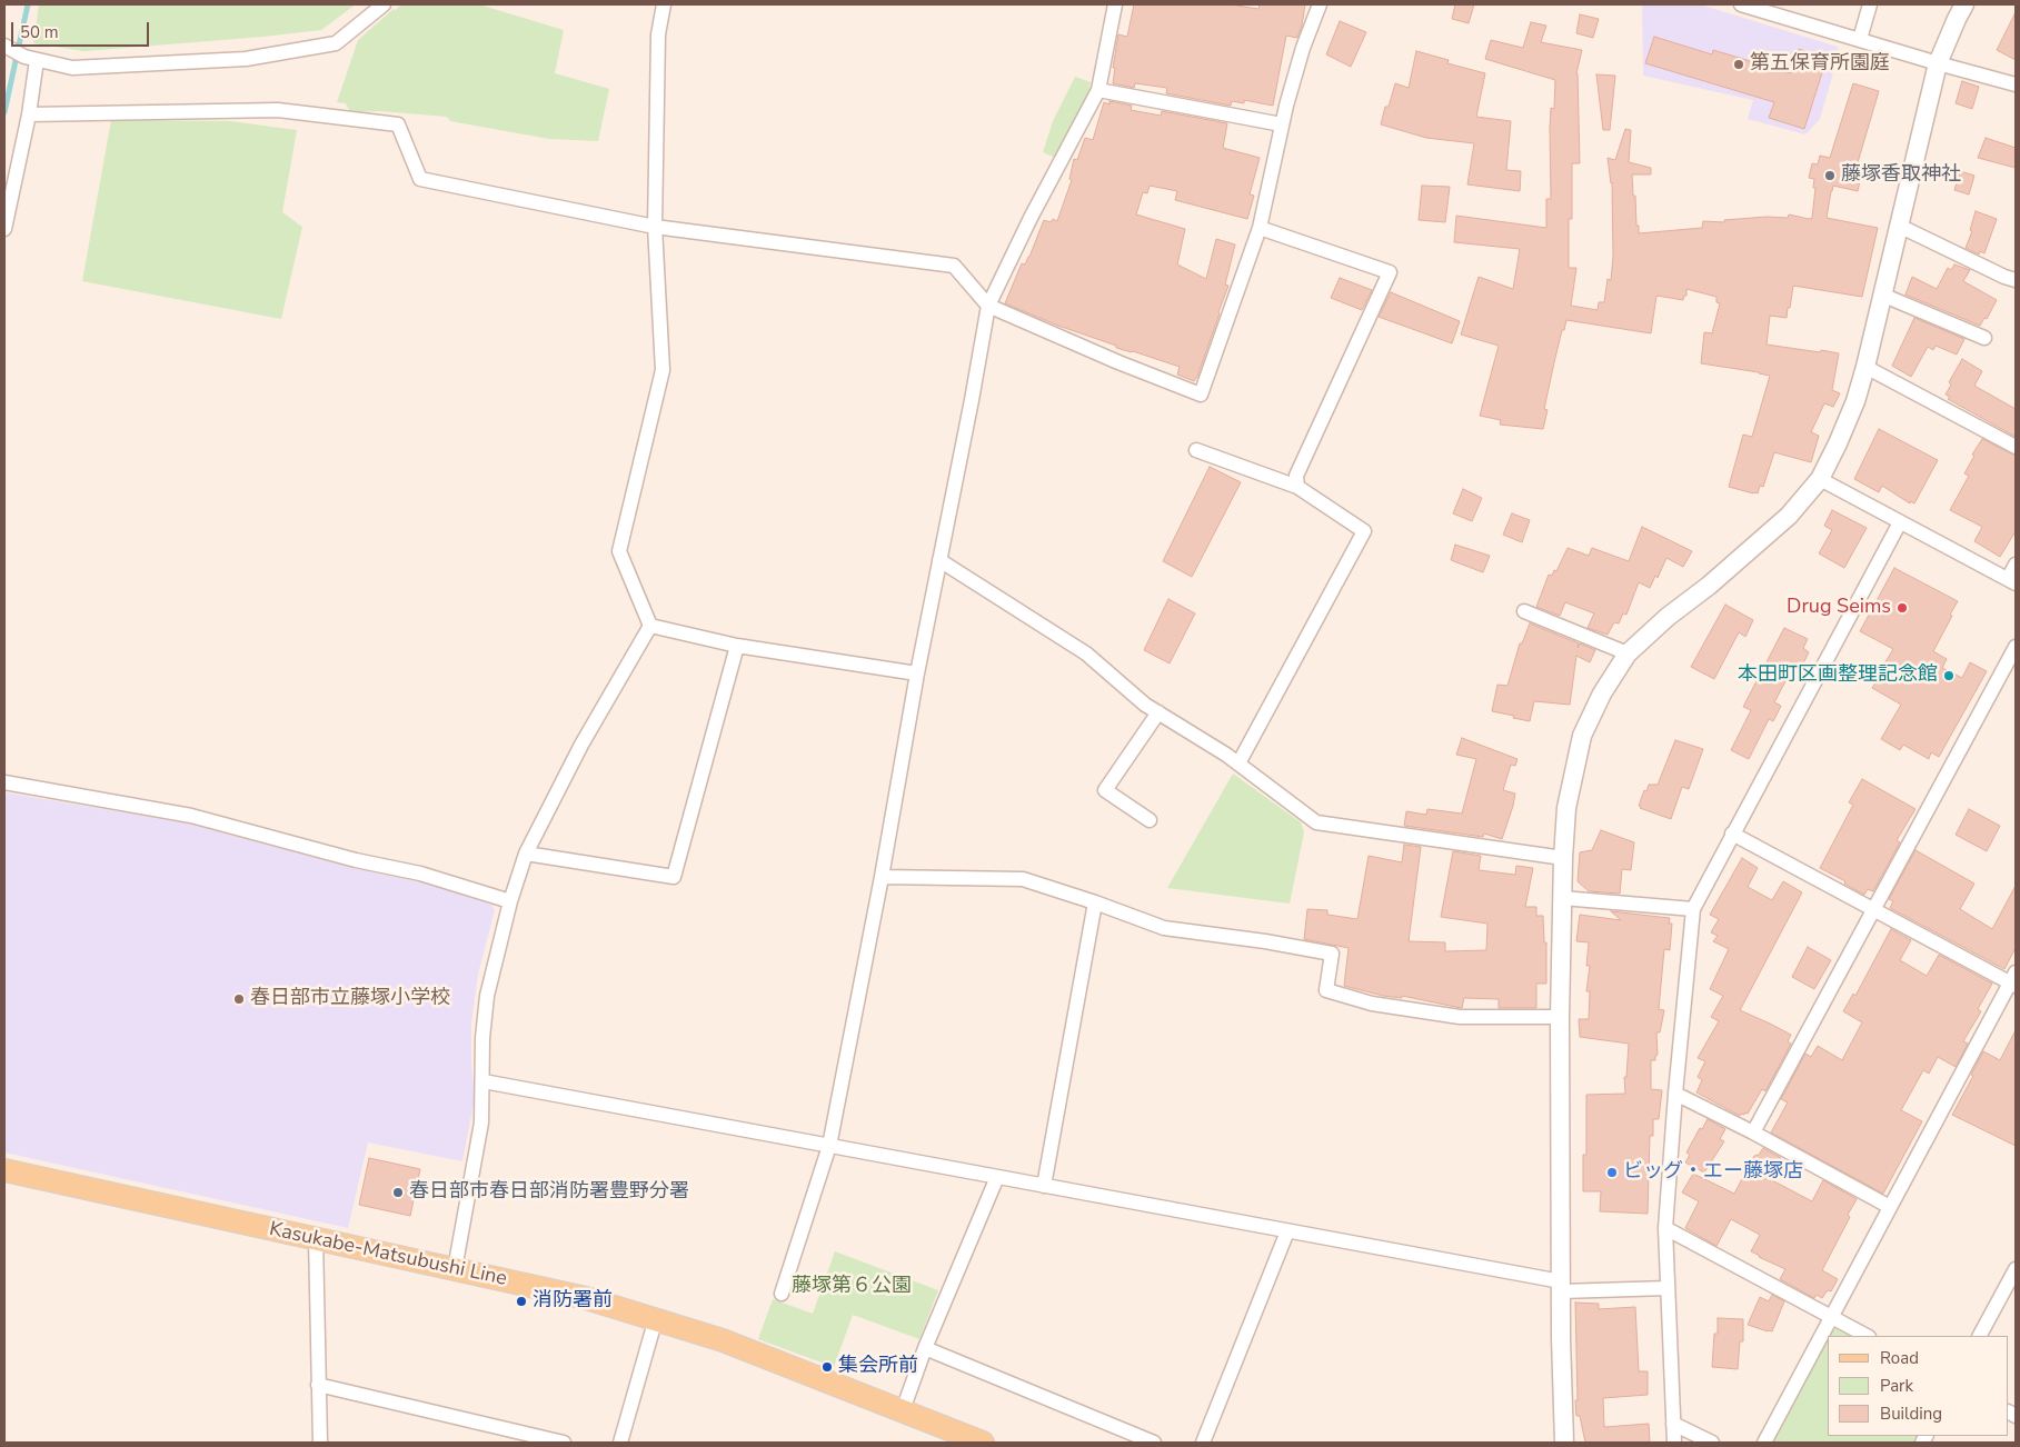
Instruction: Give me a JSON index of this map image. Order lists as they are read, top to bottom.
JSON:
{
  "streets": {
    "main road": ["Kasukabe-Matsubushi Line"]
  },
  "parks": ["藤塚第６公園"],
  "places": [
    "第五保育所園庭",
    "藤塚香取神社",
    "Drug Seims",
    "本田町区画整理記念館",
    "春日部市立藤塚小学校",
    "ビッグ・エー藤塚店",
    "春日部市春日部消防署豊野分署",
    "消防署前",
    "集会所前"
  ],
  "legend": ["Road", "Park", "Building"],
  "scale_bar": "50 m"
}
